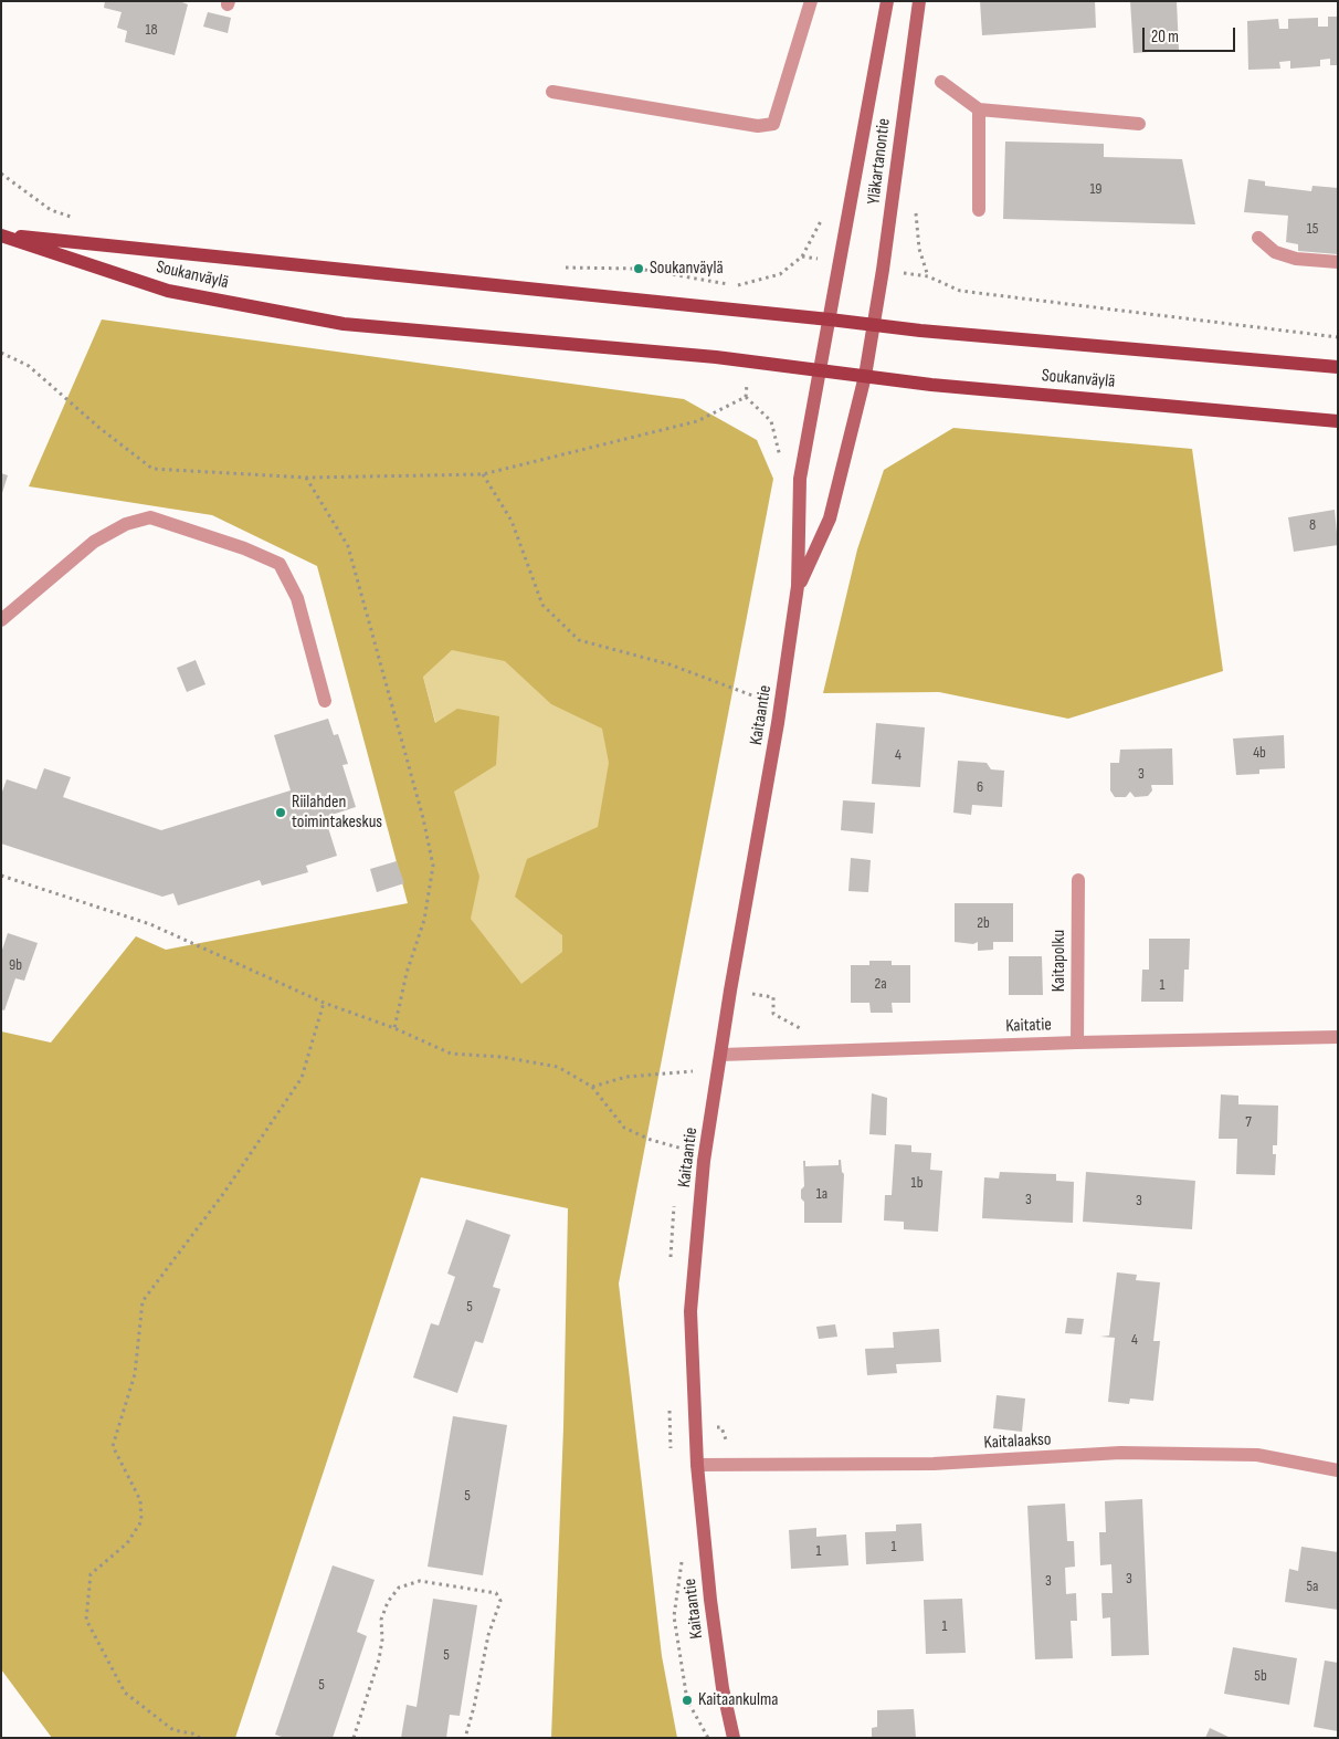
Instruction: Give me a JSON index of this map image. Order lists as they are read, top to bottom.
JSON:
{
  "streets": {
    "main road": ["Yläkartanontie", "Soukanväylä", "Kaitaantie"],
    "street": ["Kaitapolku", "Kaitatie", "Kaitalaakso"]
  },
  "crossings": [
    ["Yläkartanontie", "Soukanväylä"],
    ["Yläkartanontie", "Kaitaantie"],
    ["Soukanväylä", "Kaitaantie"],
    ["Kaitaantie", "Kaitatie"],
    ["Kaitaantie", "Kaitalaakso"],
    ["Kaitapolku", "Kaitatie"]
  ],
  "places": ["Soukanväylä", "Riilahden toimintakeskus", "Kaitaankulma"],
  "house_numbers": [
    "18",
    "19",
    "15",
    "8",
    "4b",
    "4",
    "3",
    "6",
    "2b",
    "9b",
    "2a",
    "1",
    "7",
    "1b",
    "1a",
    "3",
    "3",
    "5",
    "4",
    "5",
    "1",
    "1",
    "3",
    "3",
    "5a",
    "1",
    "5",
    "5b",
    "5"
  ],
  "scale_bar": "20 m"
}
